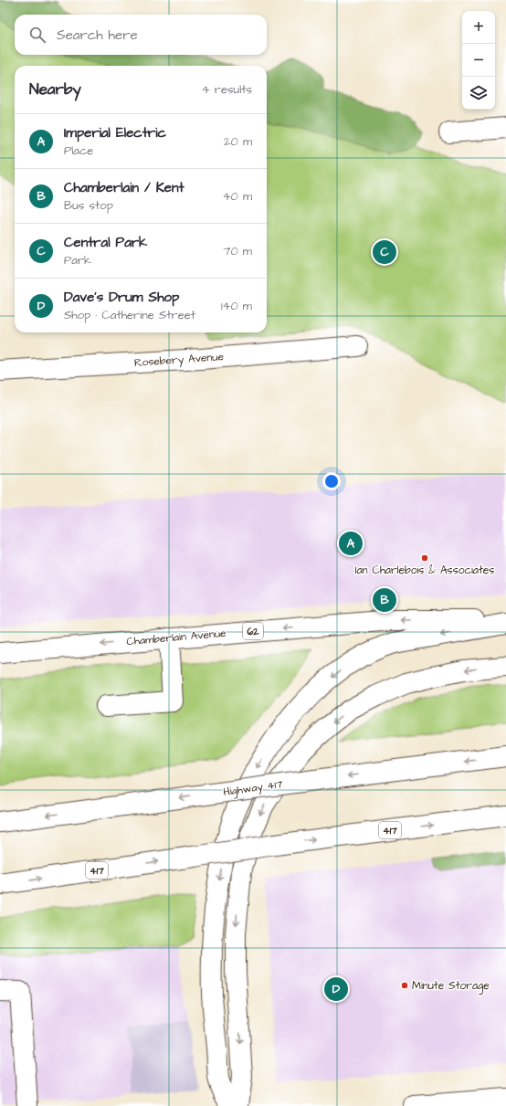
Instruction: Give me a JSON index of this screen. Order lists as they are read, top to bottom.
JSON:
{
  "streets": {
    "main road": [
      "Rosebery Avenue",
      "62",
      "Chamberlain Avenue",
      "Highway 417",
      "417"
    ]
  },
  "one_way": ["Chamberlain Avenue"],
  "places": ["Ian Charlebois & Associates", "Minute Storage"],
  "page": {
    "map_buttons": ["+", "−"],
    "search": "Search here",
    "heading": ["Nearby", "4 results"],
    "list": [
      {
        "mark": "A",
        "name": "Imperial Electric",
        "note": "Place",
        "value": "20 m"
      },
      {
        "mark": "B",
        "name": "Chamberlain / Kent",
        "note": "Bus stop",
        "value": "40 m"
      },
      {
        "mark": "C",
        "name": "Central Park",
        "note": "Park",
        "value": "70 m"
      },
      {
        "mark": "D",
        "name": "Dave's Drum Shop",
        "note": "Shop · Catherine Street",
        "value": "140 m"
      }
    ],
    "pins": [
      "C",
      "A",
      "B",
      "D"
    ]
  }
}
